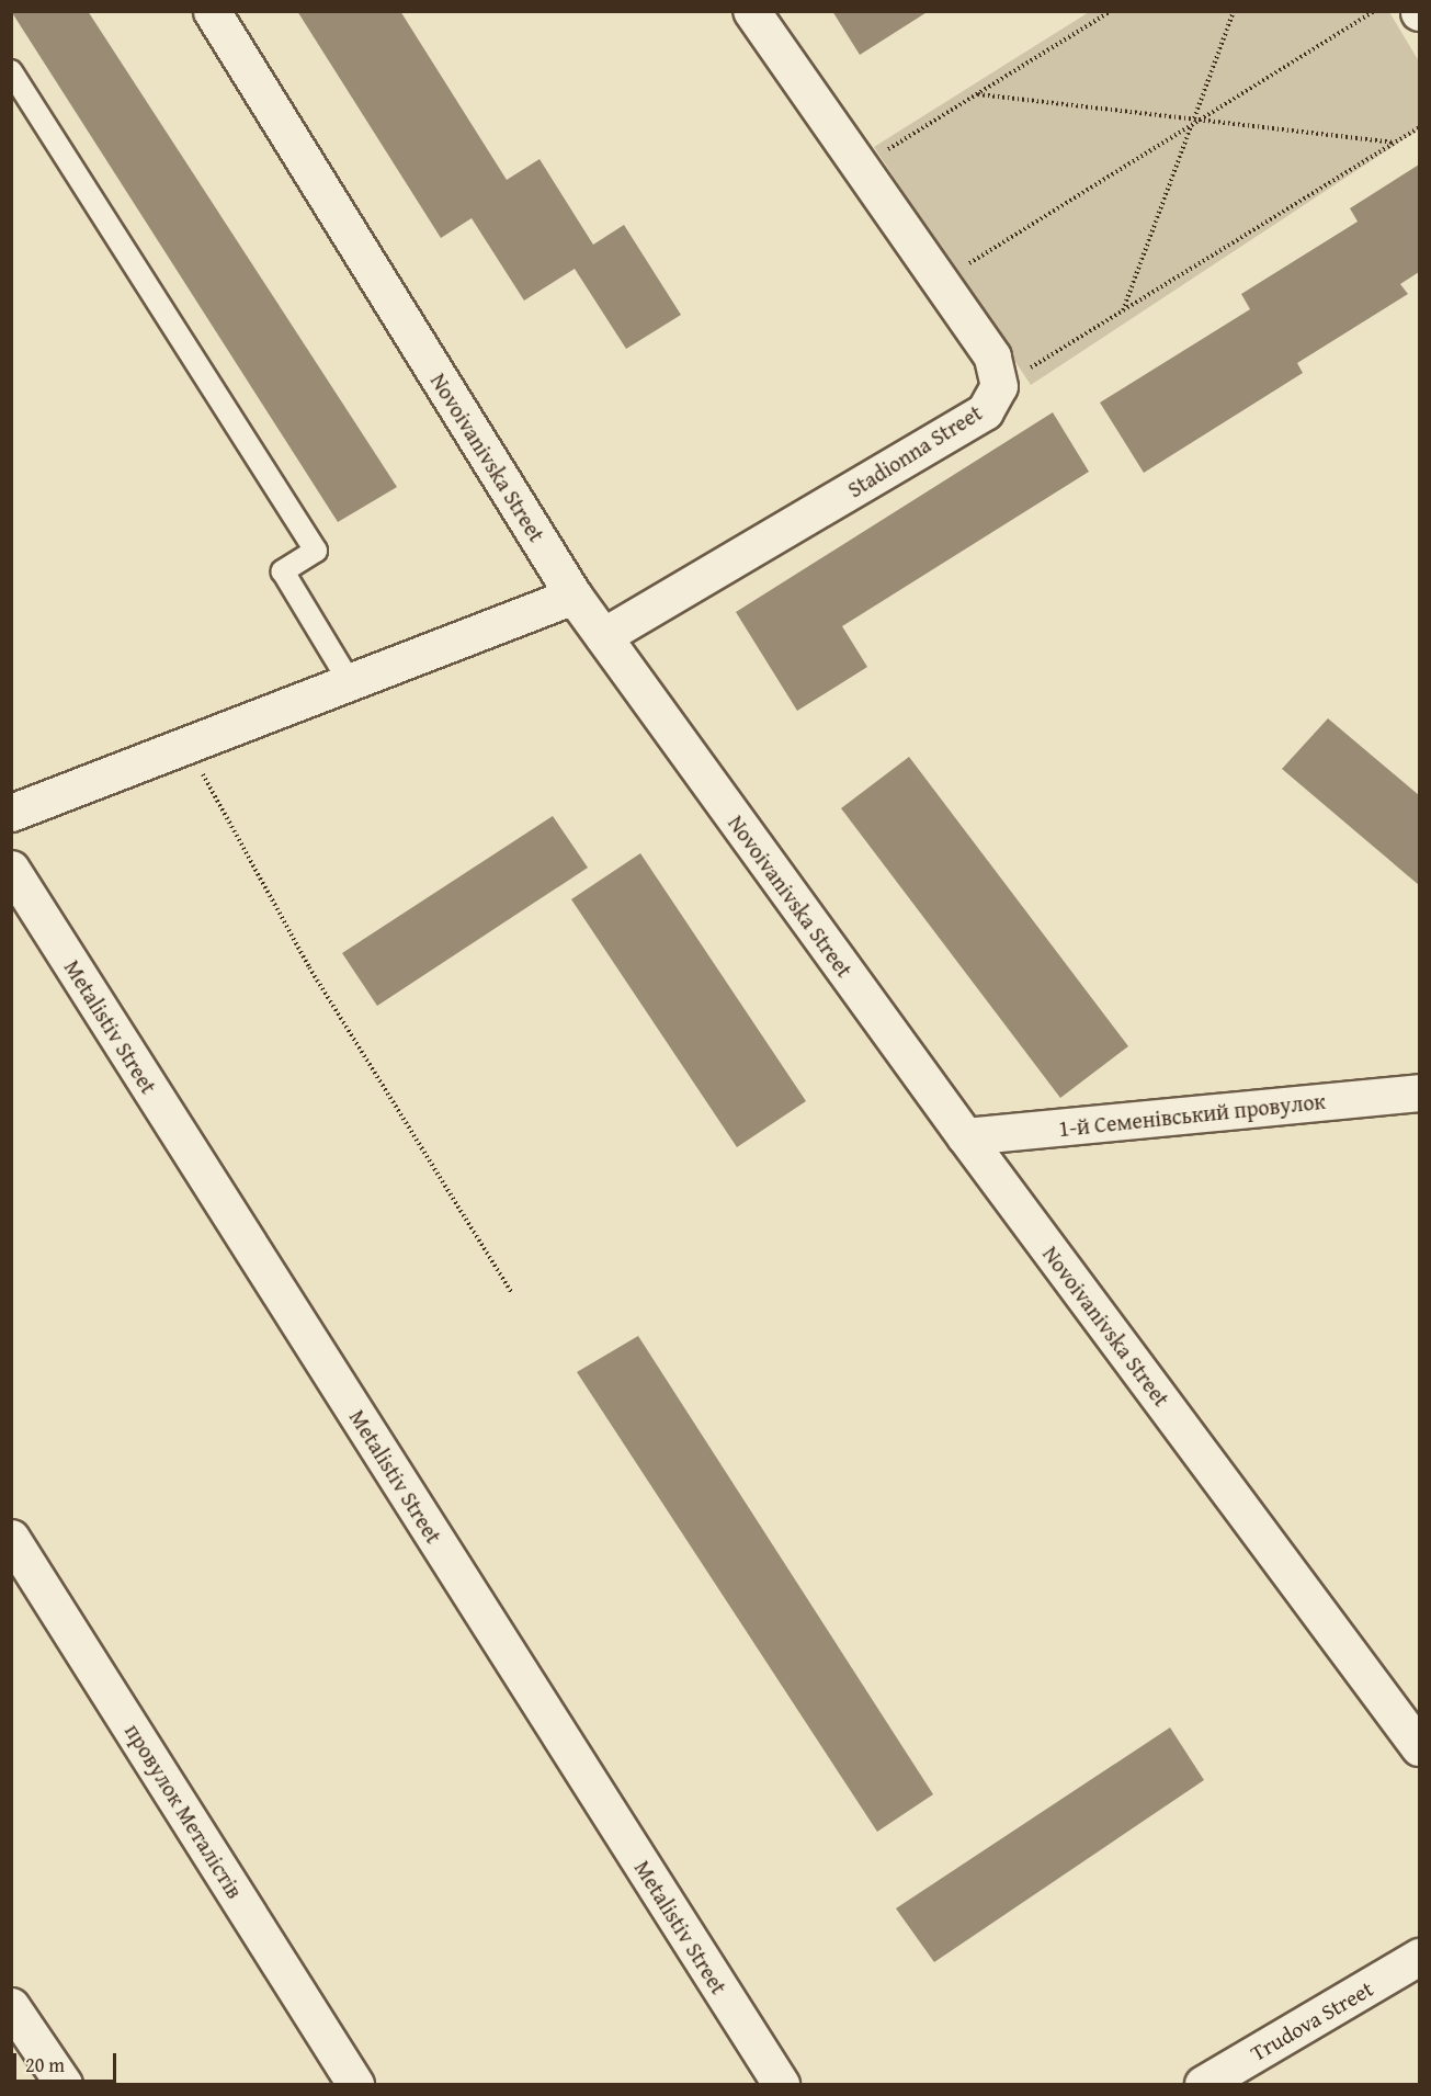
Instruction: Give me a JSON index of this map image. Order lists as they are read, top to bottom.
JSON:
{
  "streets": {
    "street": [
      "Stadionna Street",
      "Novoivanivska Street",
      "Metalistiv Street",
      "1-й Семенівський провулок",
      "провулок Металістів",
      "Trudova Street"
    ]
  },
  "crossings": [
    ["Stadionna Street", "Novoivanivska Street"],
    ["Novoivanivska Street", "1-й Семенівський провулок"]
  ],
  "scale_bar": "20 m"
}
